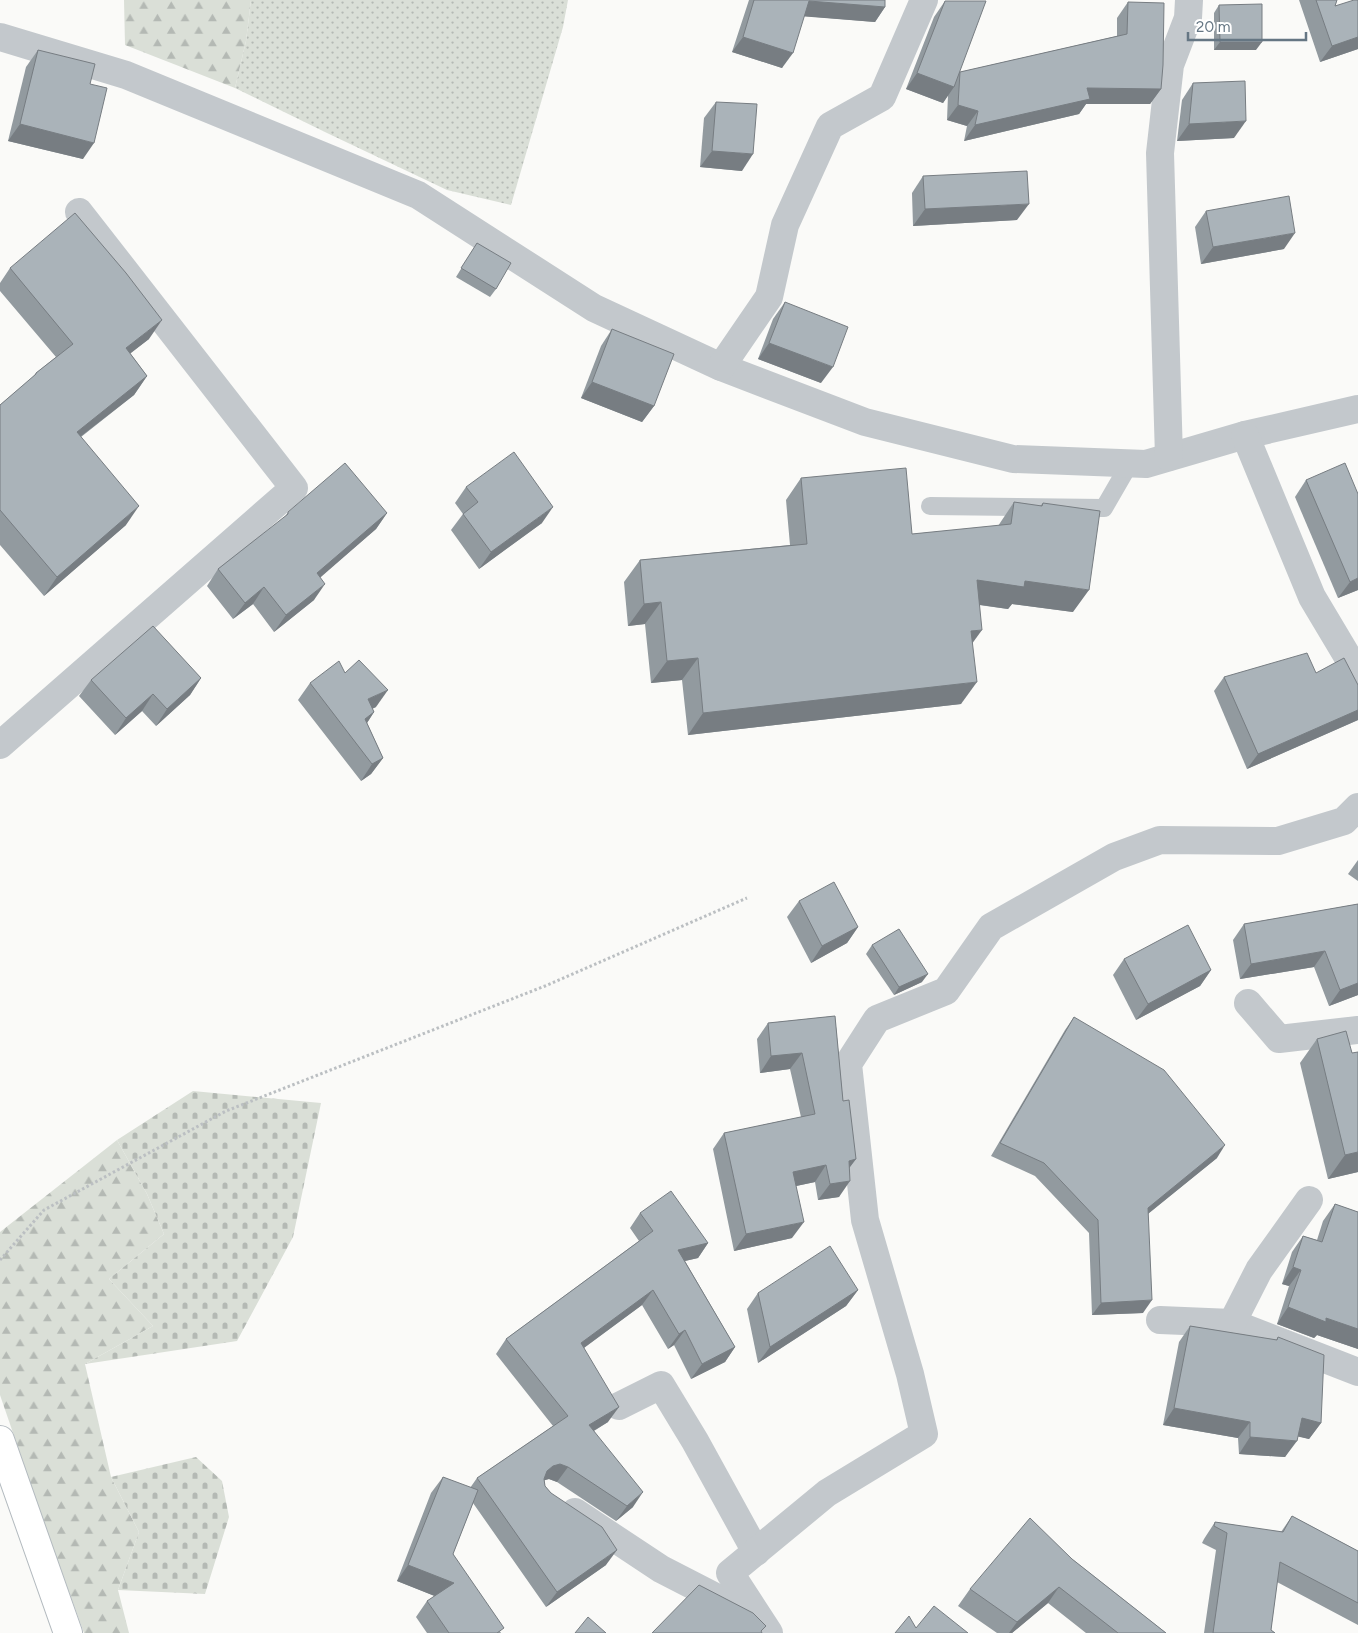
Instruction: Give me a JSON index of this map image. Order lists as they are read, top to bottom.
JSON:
{
  "scale_bar": "20 m"
}
